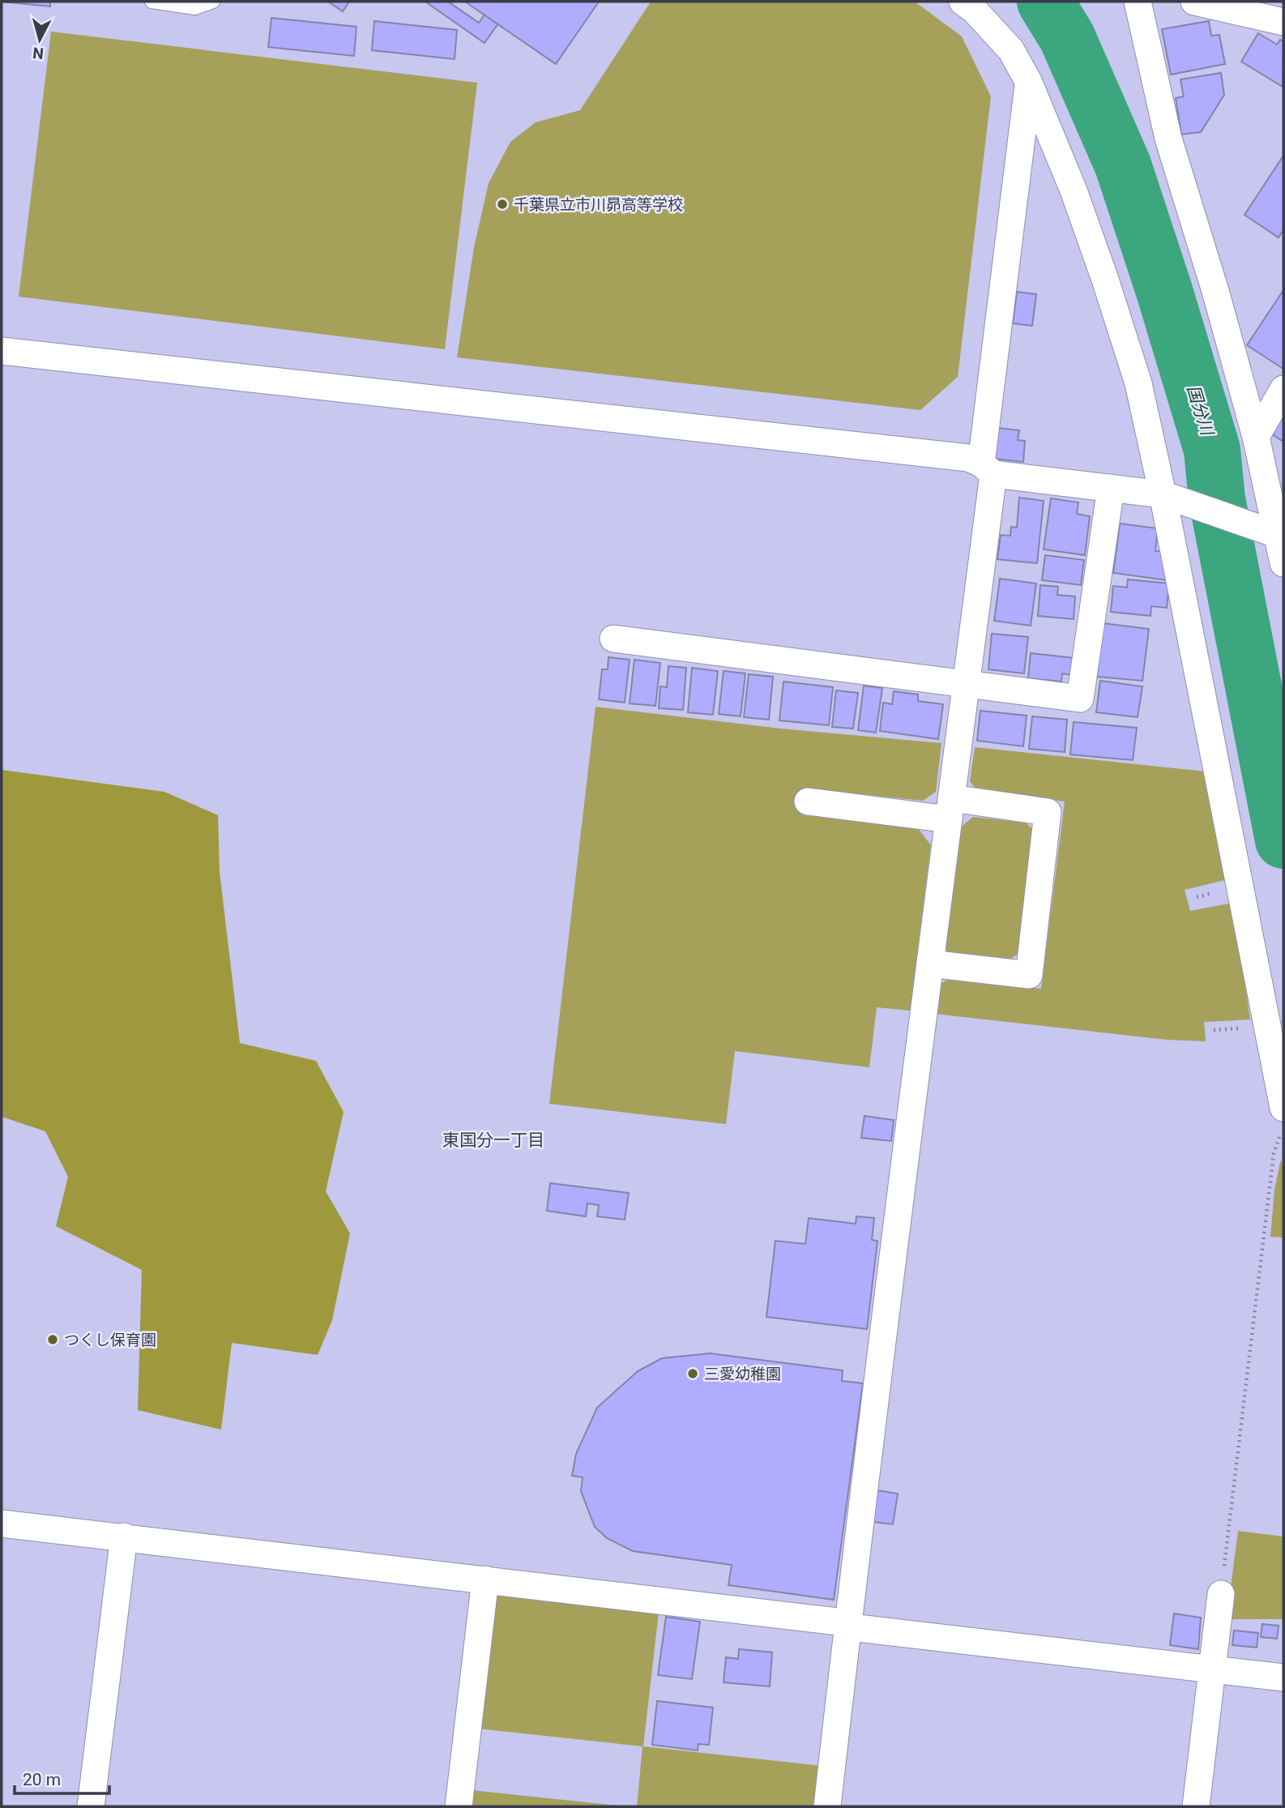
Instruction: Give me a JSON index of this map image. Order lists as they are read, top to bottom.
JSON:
{
  "districts": ["東国分一丁目"],
  "water": ["国分川"],
  "places": ["千葉県立市川昴高等学校", "つくし保育園", "三愛幼稚園"],
  "scale_bar": "20 m",
  "north": "bottom"
}
